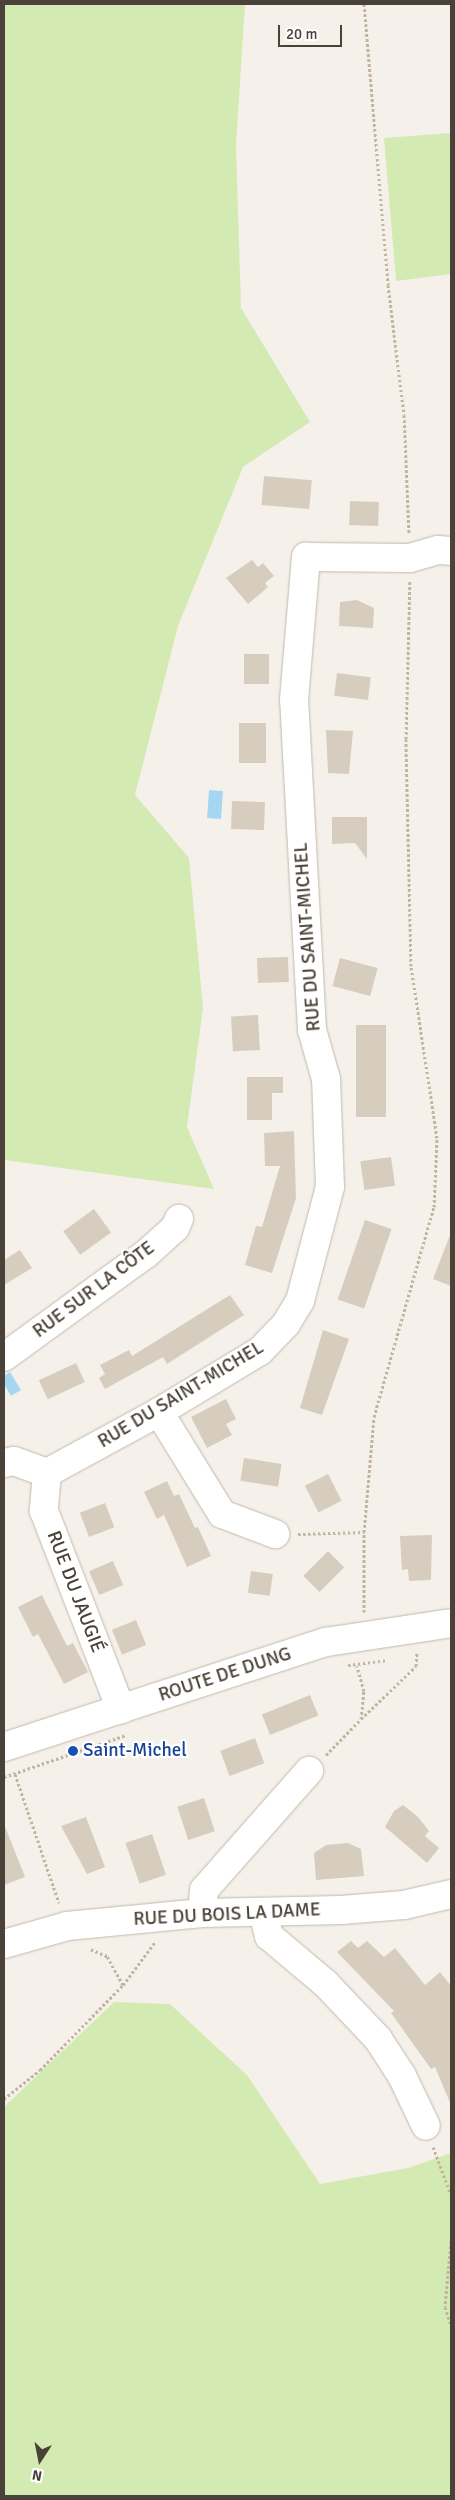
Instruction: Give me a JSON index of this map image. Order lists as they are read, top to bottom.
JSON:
{
  "streets": {
    "street": [
      "RUE DU SAINT-MICHEL",
      "RUE SUR LA CÔTE",
      "RUE DU JAUGIÉ",
      "ROUTE DE DUNG",
      "RUE DU BOIS LA DAME"
    ]
  },
  "crossings": [
    ["RUE DU SAINT-MICHEL", "RUE DU JAUGIÉ"],
    ["RUE DU JAUGIÉ", "ROUTE DE DUNG"]
  ],
  "places": ["Saint-Michel"],
  "scale_bar": "20 m",
  "north": "bottom"
}
